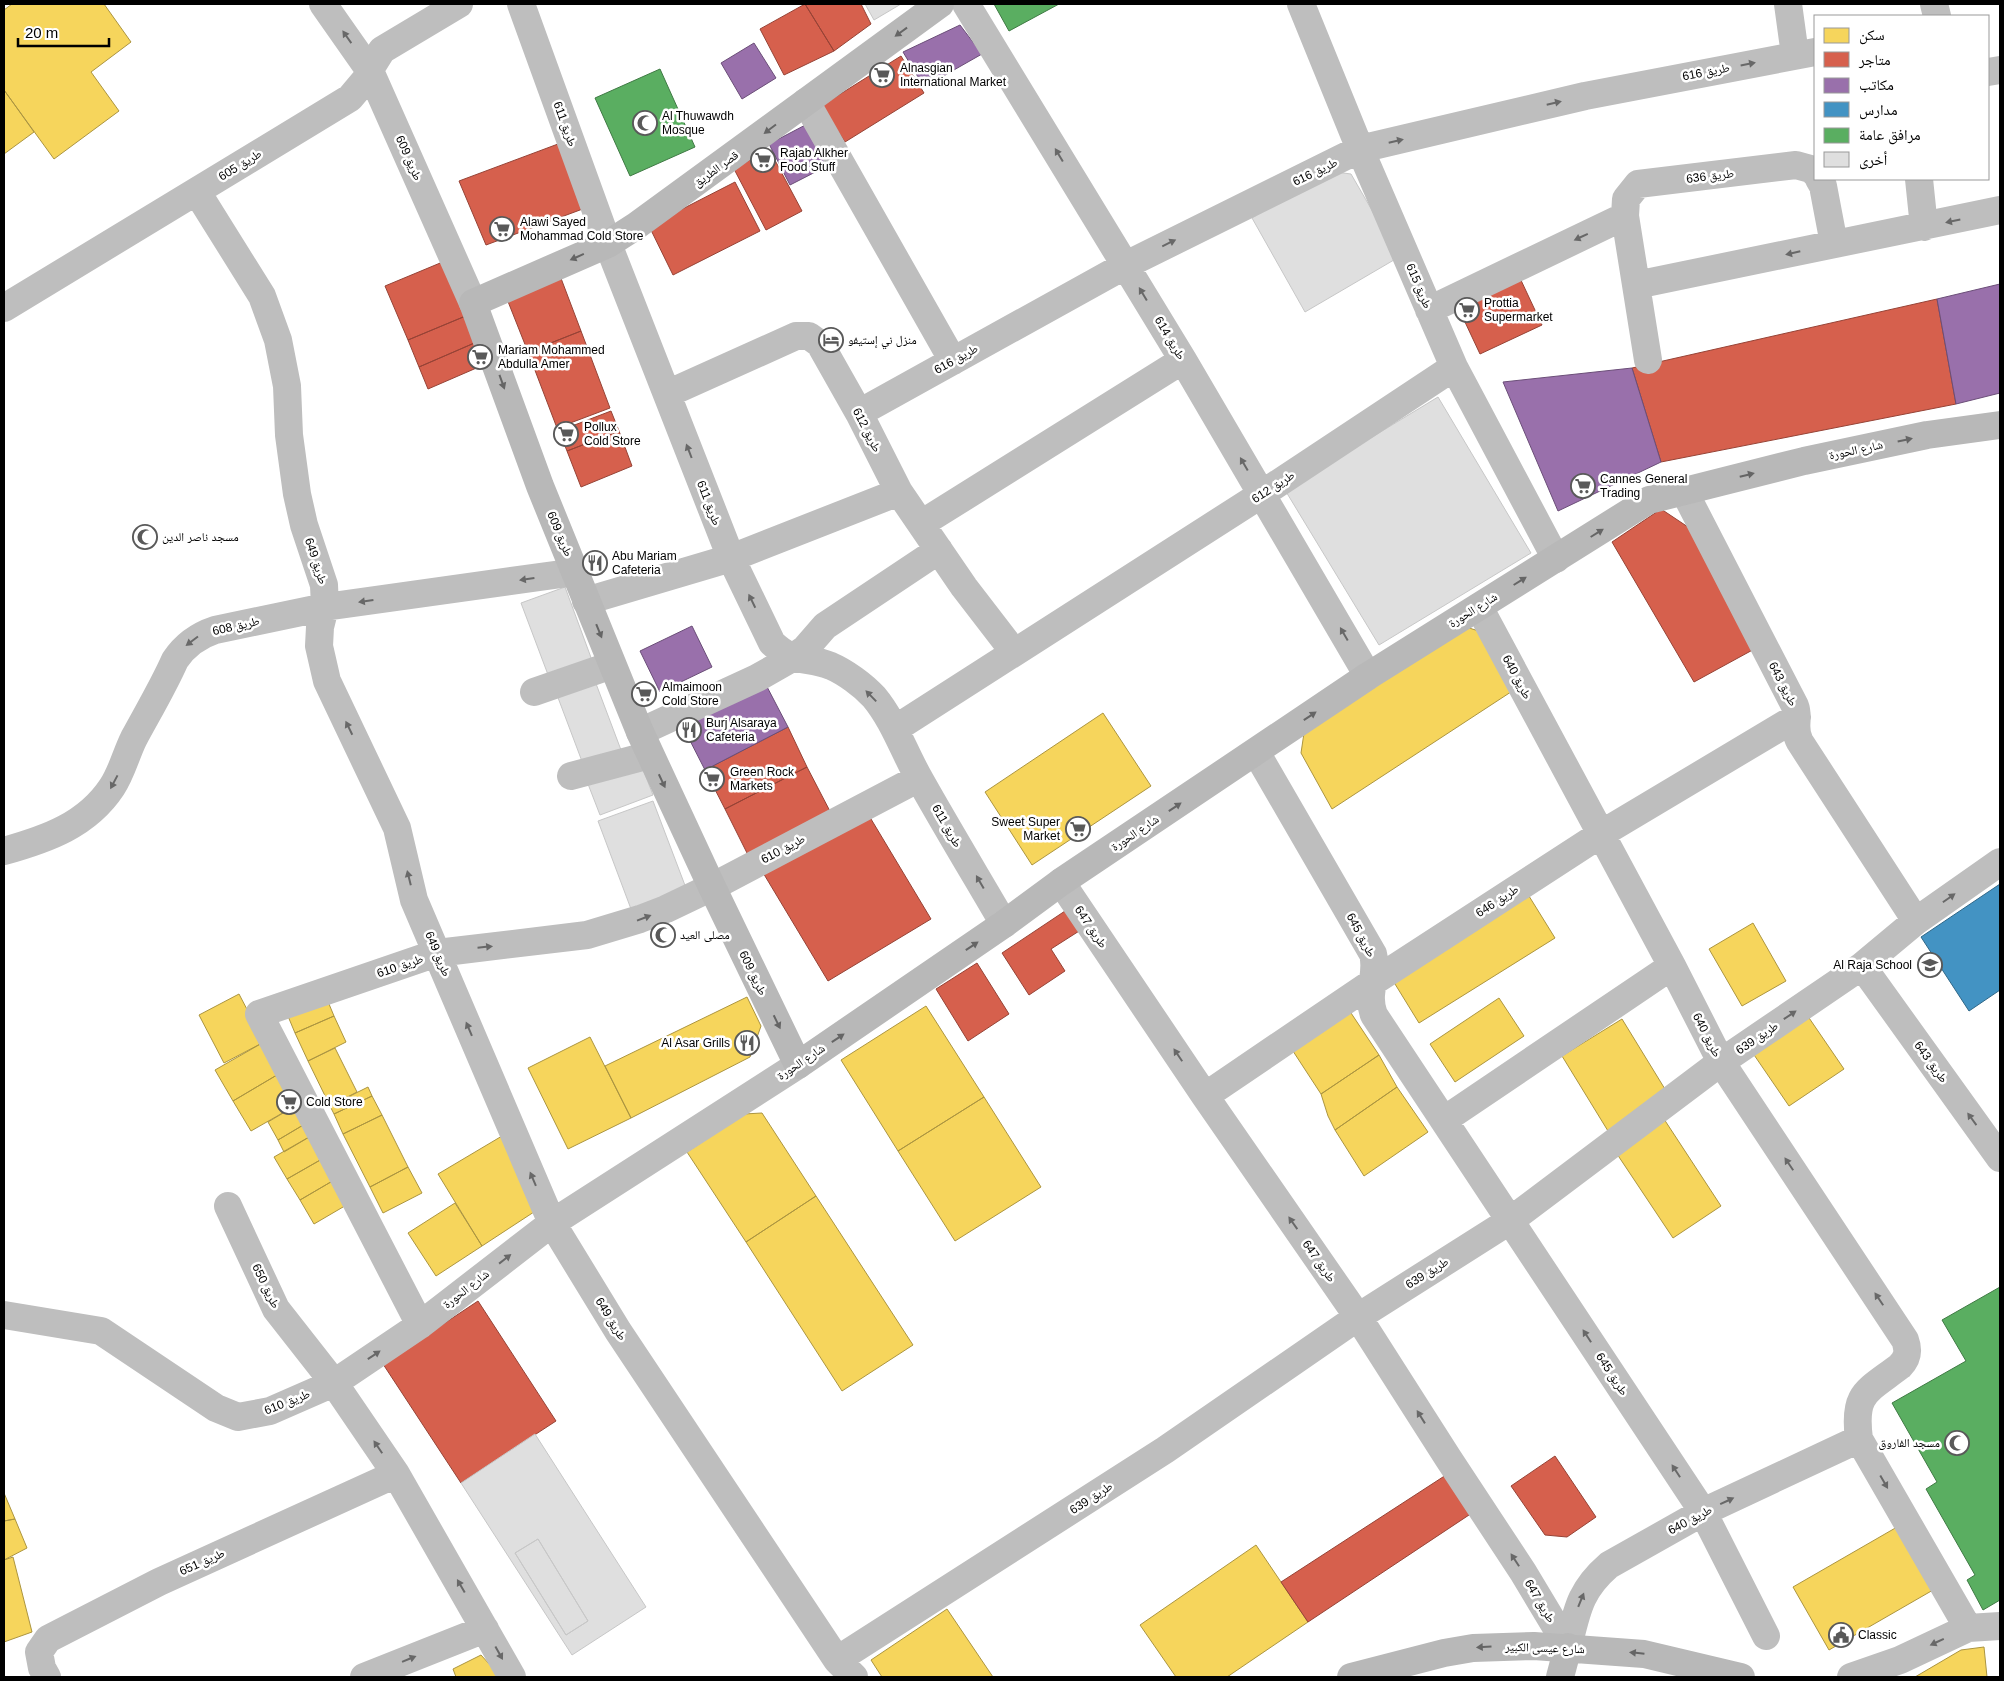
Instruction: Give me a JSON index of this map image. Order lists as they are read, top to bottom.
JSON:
{
  "streets": {
    "street": [
      "طريق 616",
      "طريق 611",
      "طريق 609",
      "طريق 605",
      "قصر الطريق",
      "طريق 636",
      "طريق 615",
      "طريق 614",
      "طريق 612",
      "شارع الحورة",
      "طريق 649",
      "طريق 608",
      "طريق 640",
      "طريق 643",
      "طريق 610",
      "طريق 646",
      "طريق 647",
      "طريق 645",
      "طريق 639",
      "طريق 650",
      "طريق 651",
      "شارع عيسى الكبير"
    ]
  },
  "crossings": [
    ["طريق 616", "طريق 615"],
    ["طريق 616", "طريق 614"],
    ["طريق 616", "طريق 612"],
    ["طريق 611", "قصر الطريق"],
    ["طريق 611", "طريق 612"],
    ["طريق 611", "شارع الحورة"],
    ["طريق 611", "طريق 610"],
    ["طريق 609", "طريق 605"],
    ["طريق 609", "قصر الطريق"],
    ["طريق 609", "شارع الحورة"],
    ["طريق 609", "طريق 608"],
    ["طريق 609", "طريق 610"],
    ["طريق 605", "طريق 649"],
    ["طريق 615", "طريق 612"],
    ["طريق 615", "شارع الحورة"],
    ["طريق 614", "طريق 612"],
    ["طريق 614", "شارع الحورة"],
    ["شارع الحورة", "طريق 649"],
    ["شارع الحورة", "طريق 640"],
    ["شارع الحورة", "طريق 643"],
    ["شارع الحورة", "طريق 610"],
    ["شارع الحورة", "طريق 647"],
    ["شارع الحورة", "طريق 645"],
    ["شارع الحورة", "طريق 650"],
    ["طريق 649", "طريق 608"],
    ["طريق 649", "طريق 610"],
    ["طريق 649", "طريق 639"],
    ["طريق 640", "طريق 646"],
    ["طريق 640", "طريق 647"],
    ["طريق 640", "طريق 645"],
    ["طريق 640", "طريق 639"],
    ["طريق 640", "شارع عيسى الكبير"],
    ["طريق 643", "طريق 646"],
    ["طريق 643", "طريق 639"],
    ["طريق 610", "طريق 650"],
    ["طريق 646", "طريق 647"],
    ["طريق 646", "طريق 645"],
    ["طريق 647", "طريق 639"],
    ["طريق 647", "شارع عيسى الكبير"],
    ["طريق 645", "طريق 639"]
  ],
  "one_way": [
    "طريق 611",
    "قصر الطريق",
    "شارع الحورة",
    "طريق 649",
    "طريق 608",
    "طريق 647",
    "شارع عيسى الكبير"
  ],
  "places": {
    "supermarket": [
      "Alnasgian International Market",
      "Rajab Alkher Food Stuff",
      "Alawi Sayed Mohammad Cold Store",
      "Prottia Supermarket",
      "Mariam Mohammed Abdulla Amer",
      "Pollux Cold Store",
      "Cannes General Trading",
      "Almaimoon Cold Store",
      "Green Rock Markets",
      "Sweet Super Market",
      "Cold Store"
    ],
    "mosque": [
      "Al Thuwawdh Mosque",
      "مسجد ناصر الدين",
      "مصلى العيد",
      "مسجد الفاروق"
    ],
    "hotel": ["منزل ني إستيفو"],
    "restaurant": ["Abu Mariam Cafeteria", "Burj Alsaraya Cafeteria", "Al Asar Grills"],
    "school or university": ["Al Raja School"],
    "public building": ["Classic"]
  },
  "legend": [
    "سكن",
    "متاجر",
    "مكاتب",
    "مدارس",
    "مرافق عامة",
    "أخرى"
  ],
  "scale_bar": "20 m"
}
